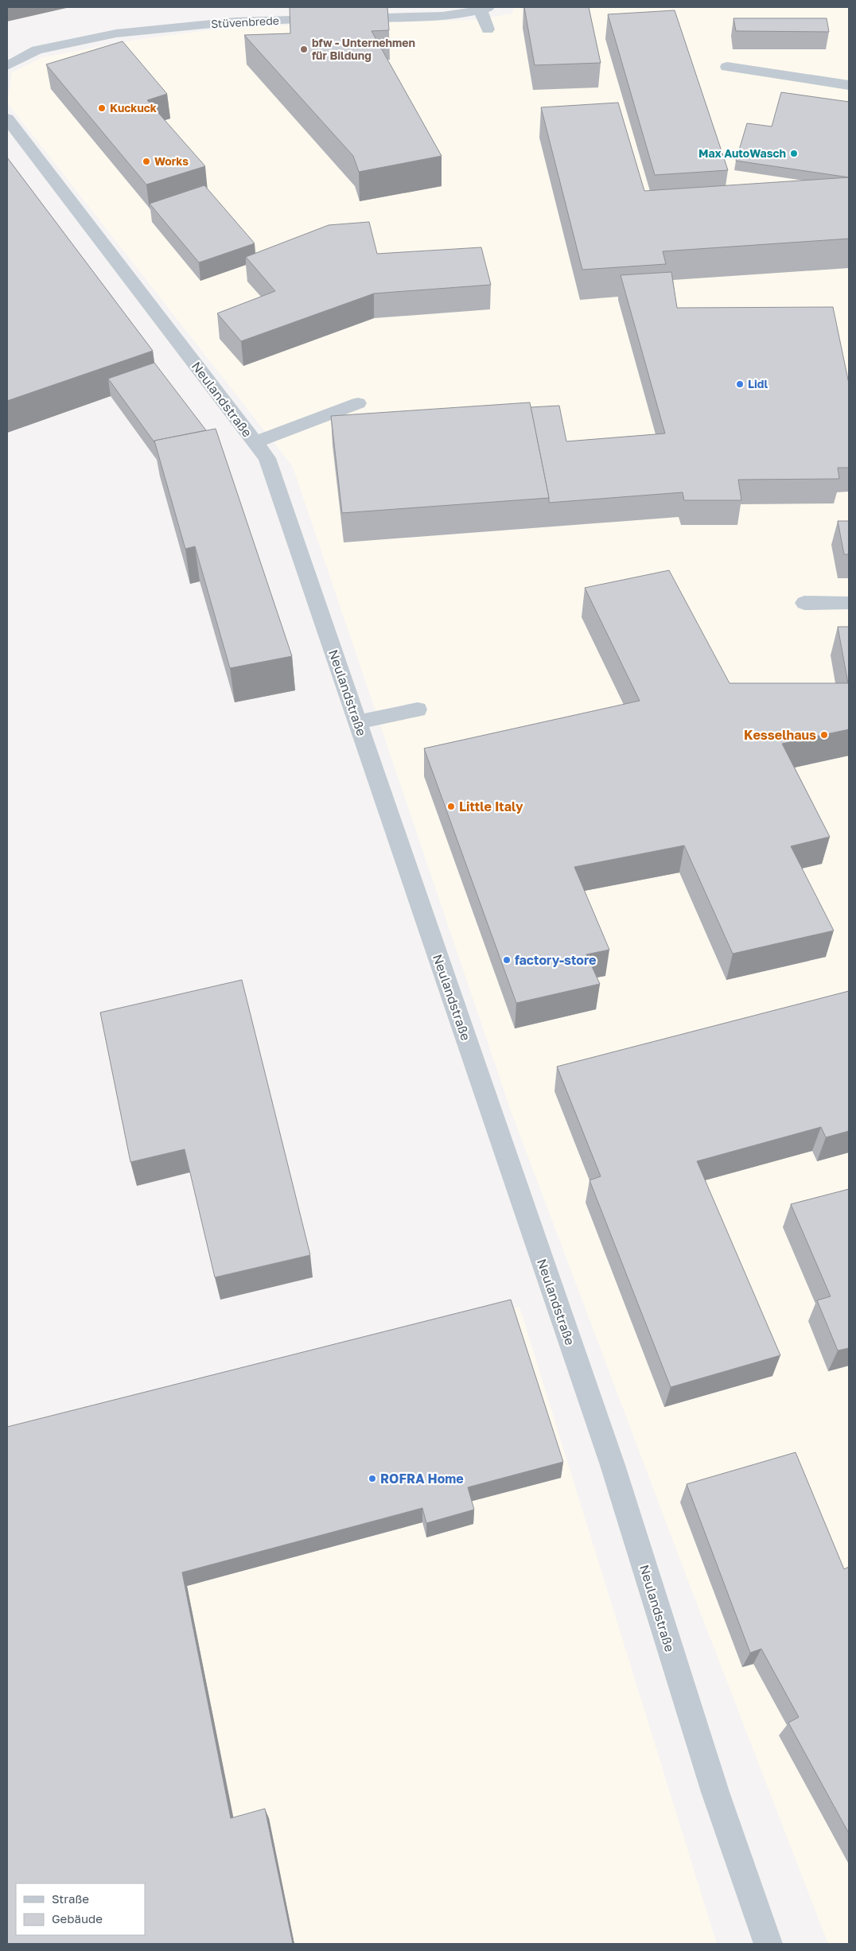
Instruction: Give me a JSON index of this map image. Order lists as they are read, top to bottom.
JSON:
{
  "streets": {
    "street": ["Stüvenbrede", "Neulandstraße"]
  },
  "places": [
    "bfw - Unternehmen für Bildung",
    "Kuckuck",
    "Max AutoWasch",
    "Works",
    "Lidl",
    "Kesselhaus",
    "Little Italy",
    "factory-store",
    "ROFRA Home"
  ],
  "legend": ["Straße", "Gebäude"]
}
